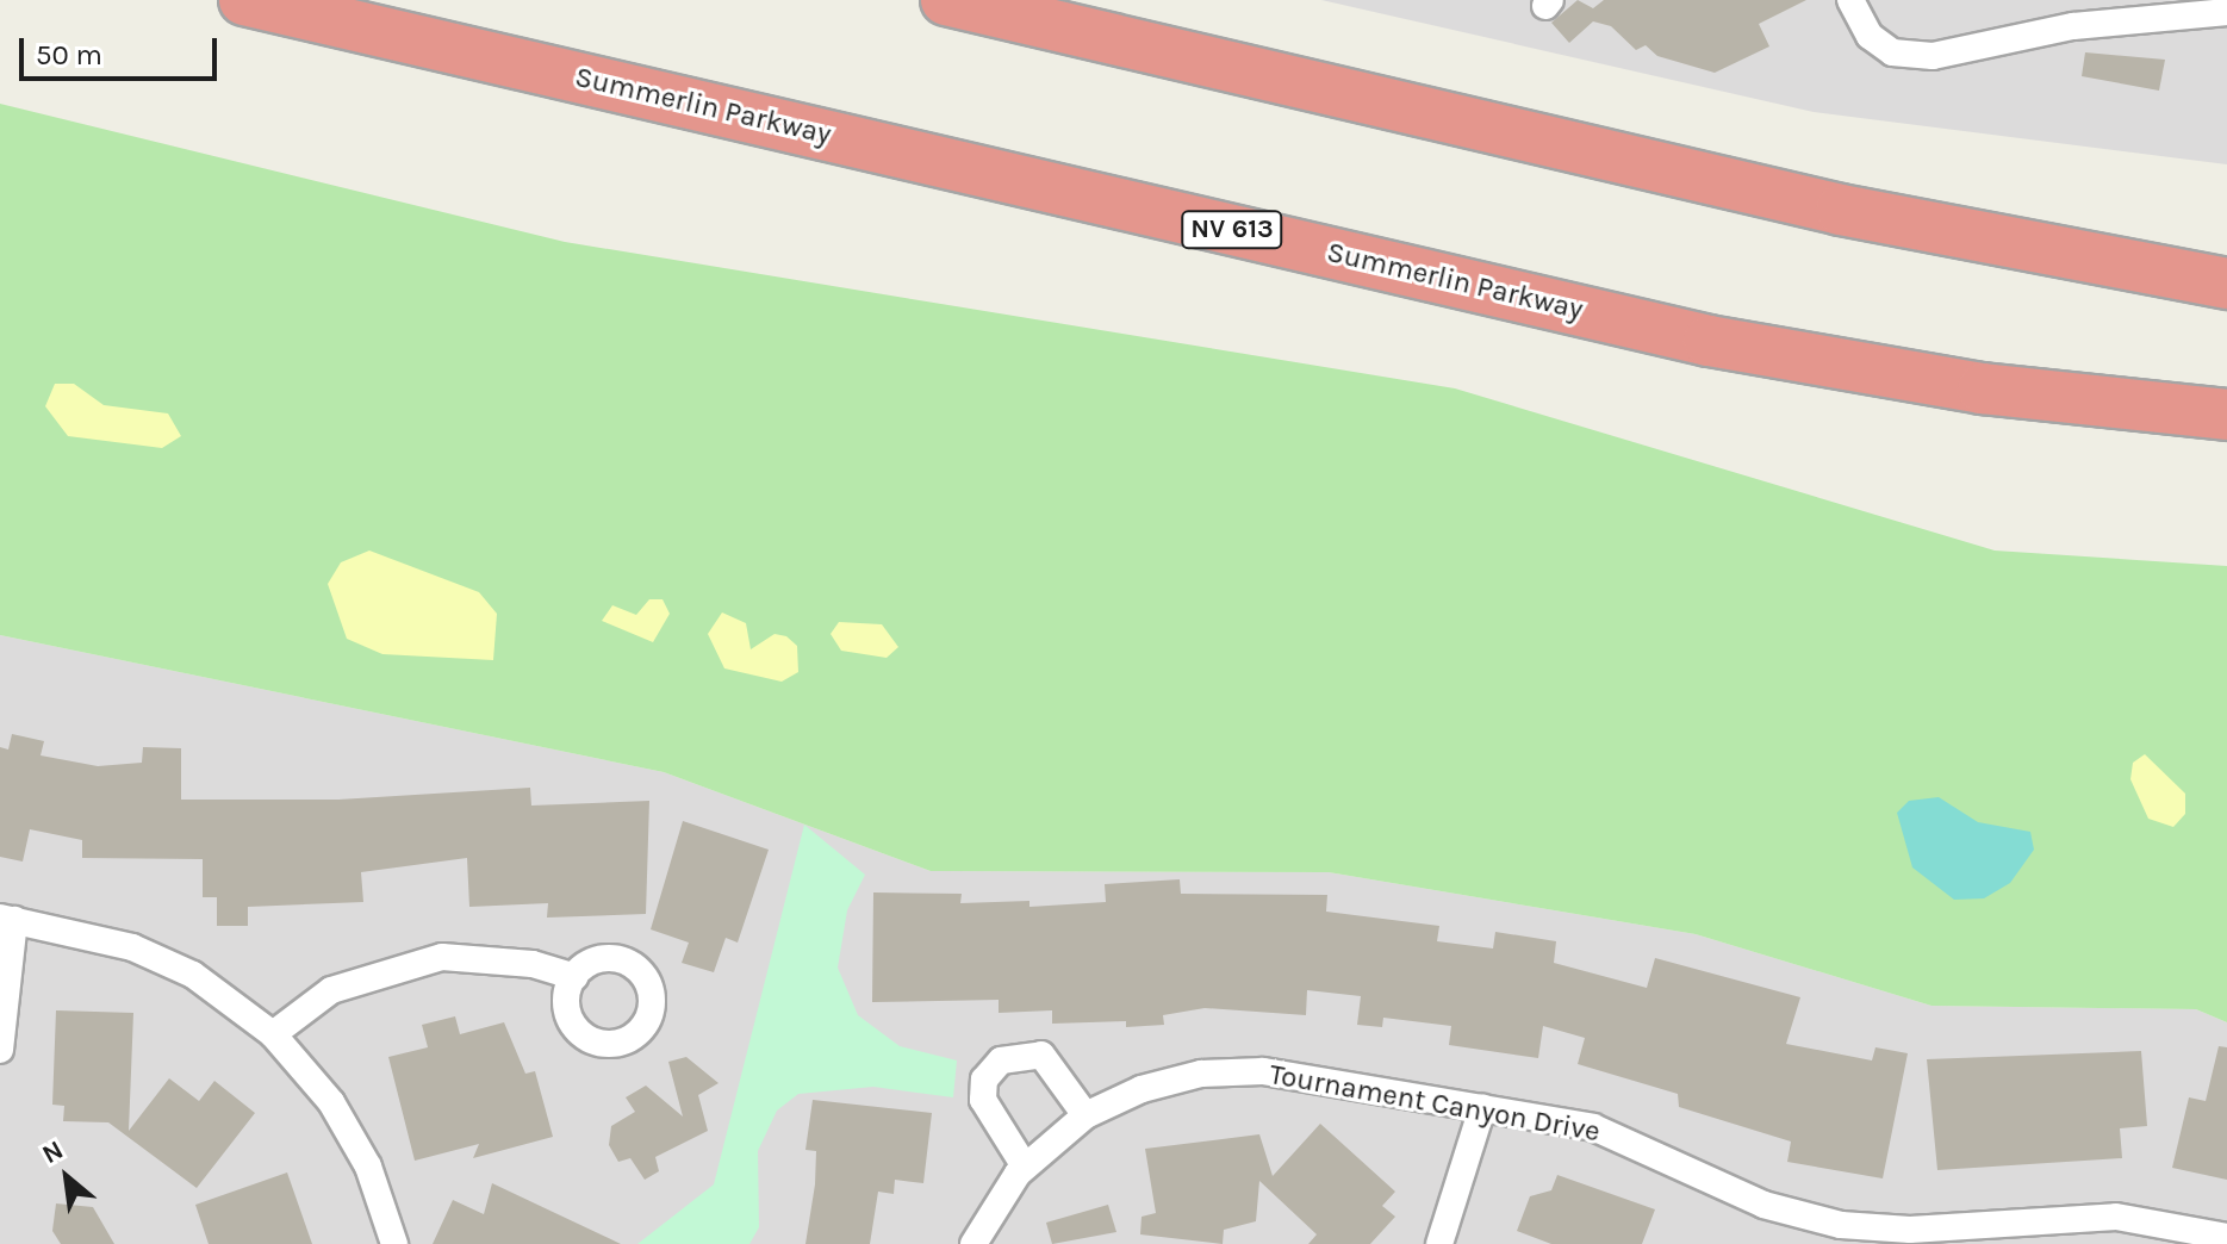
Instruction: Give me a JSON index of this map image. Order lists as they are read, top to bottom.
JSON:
{
  "streets": {
    "highway": ["Summerlin Parkway", "NV 613"],
    "street": ["Tournament Canyon Drive"]
  },
  "scale_bar": "50 m",
  "north": "top left"
}
